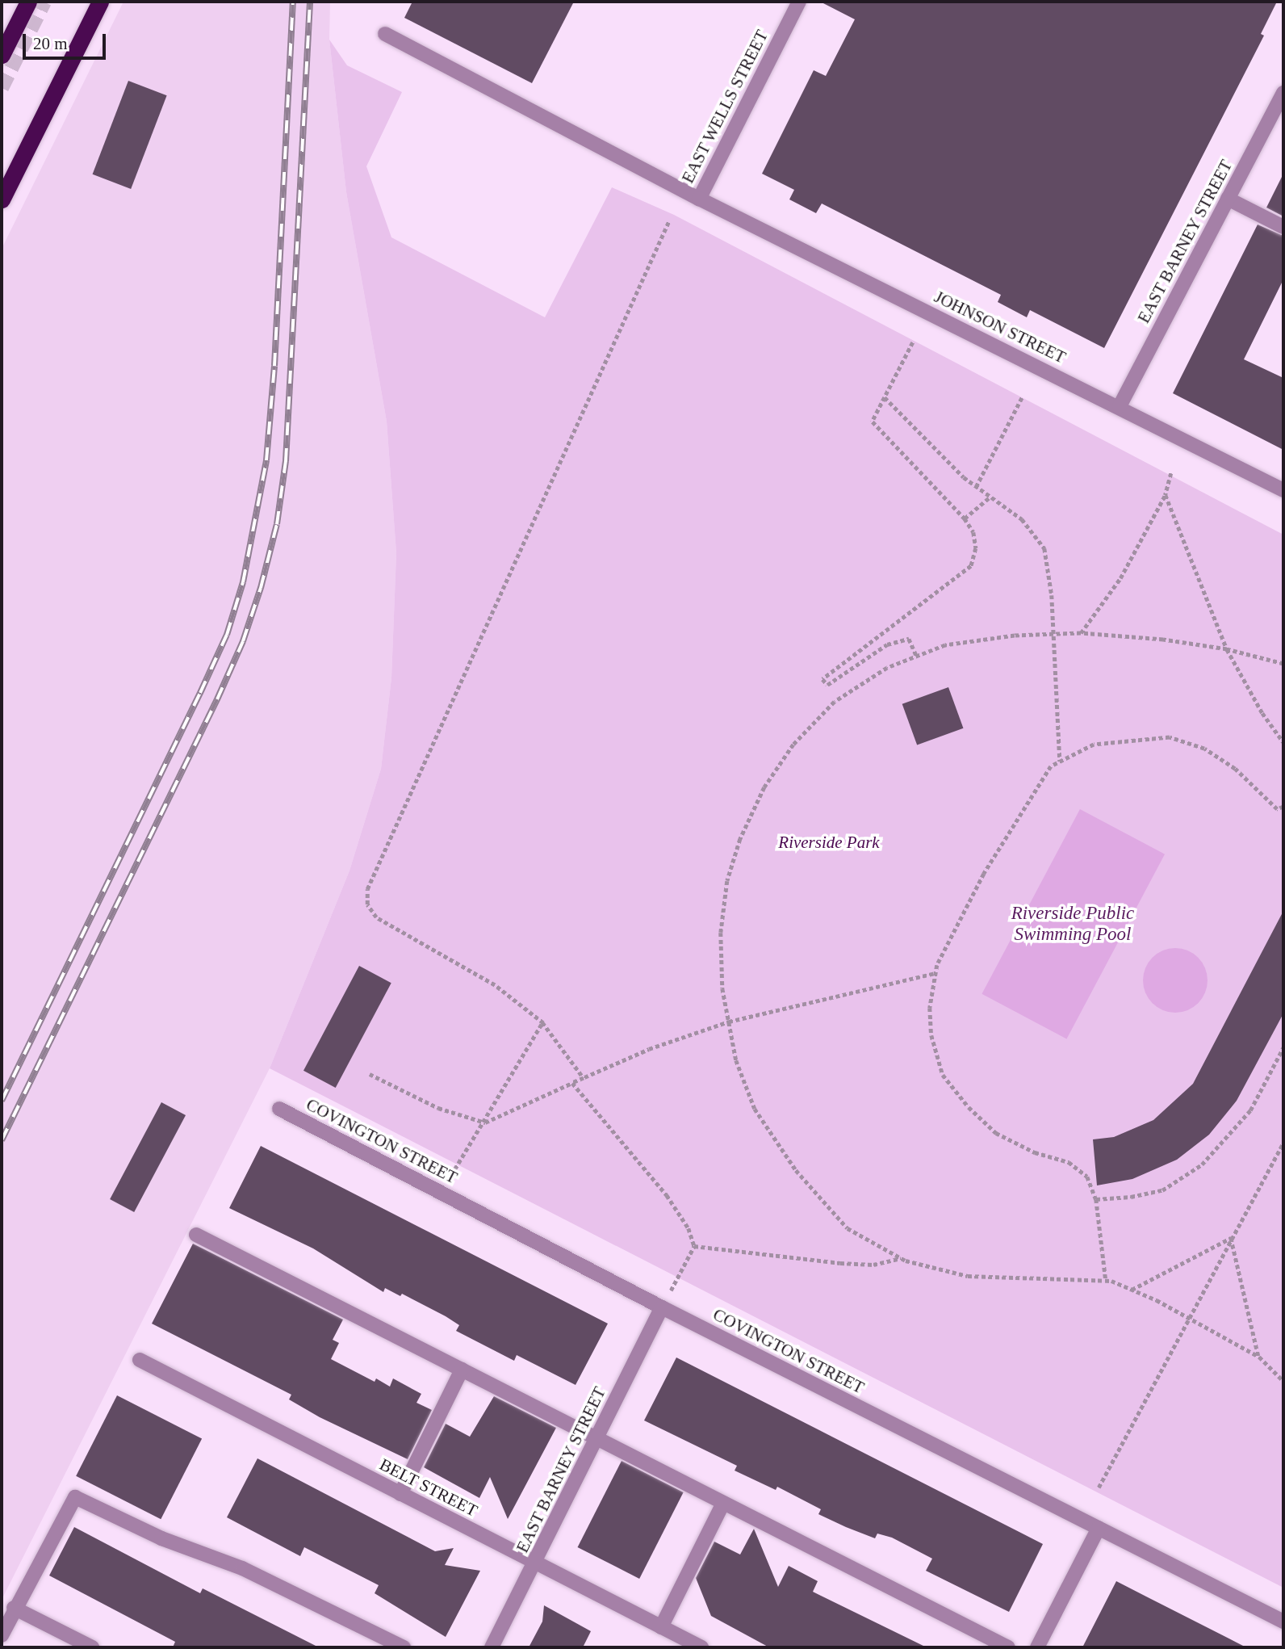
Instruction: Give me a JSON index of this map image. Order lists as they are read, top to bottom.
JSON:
{
  "streets": {
    "street": [
      "EAST WELLS STREET",
      "EAST BARNEY STREET",
      "JOHNSON STREET",
      "COVINGTON STREET",
      "BELT STREET"
    ]
  },
  "crossings": [
    ["EAST WELLS STREET", "JOHNSON STREET"],
    ["EAST BARNEY STREET", "JOHNSON STREET"],
    ["EAST BARNEY STREET", "COVINGTON STREET"],
    ["EAST BARNEY STREET", "BELT STREET"]
  ],
  "water": ["Riverside Public Swimming Pool"],
  "parks": ["Riverside Park"],
  "scale_bar": "20 m"
}
